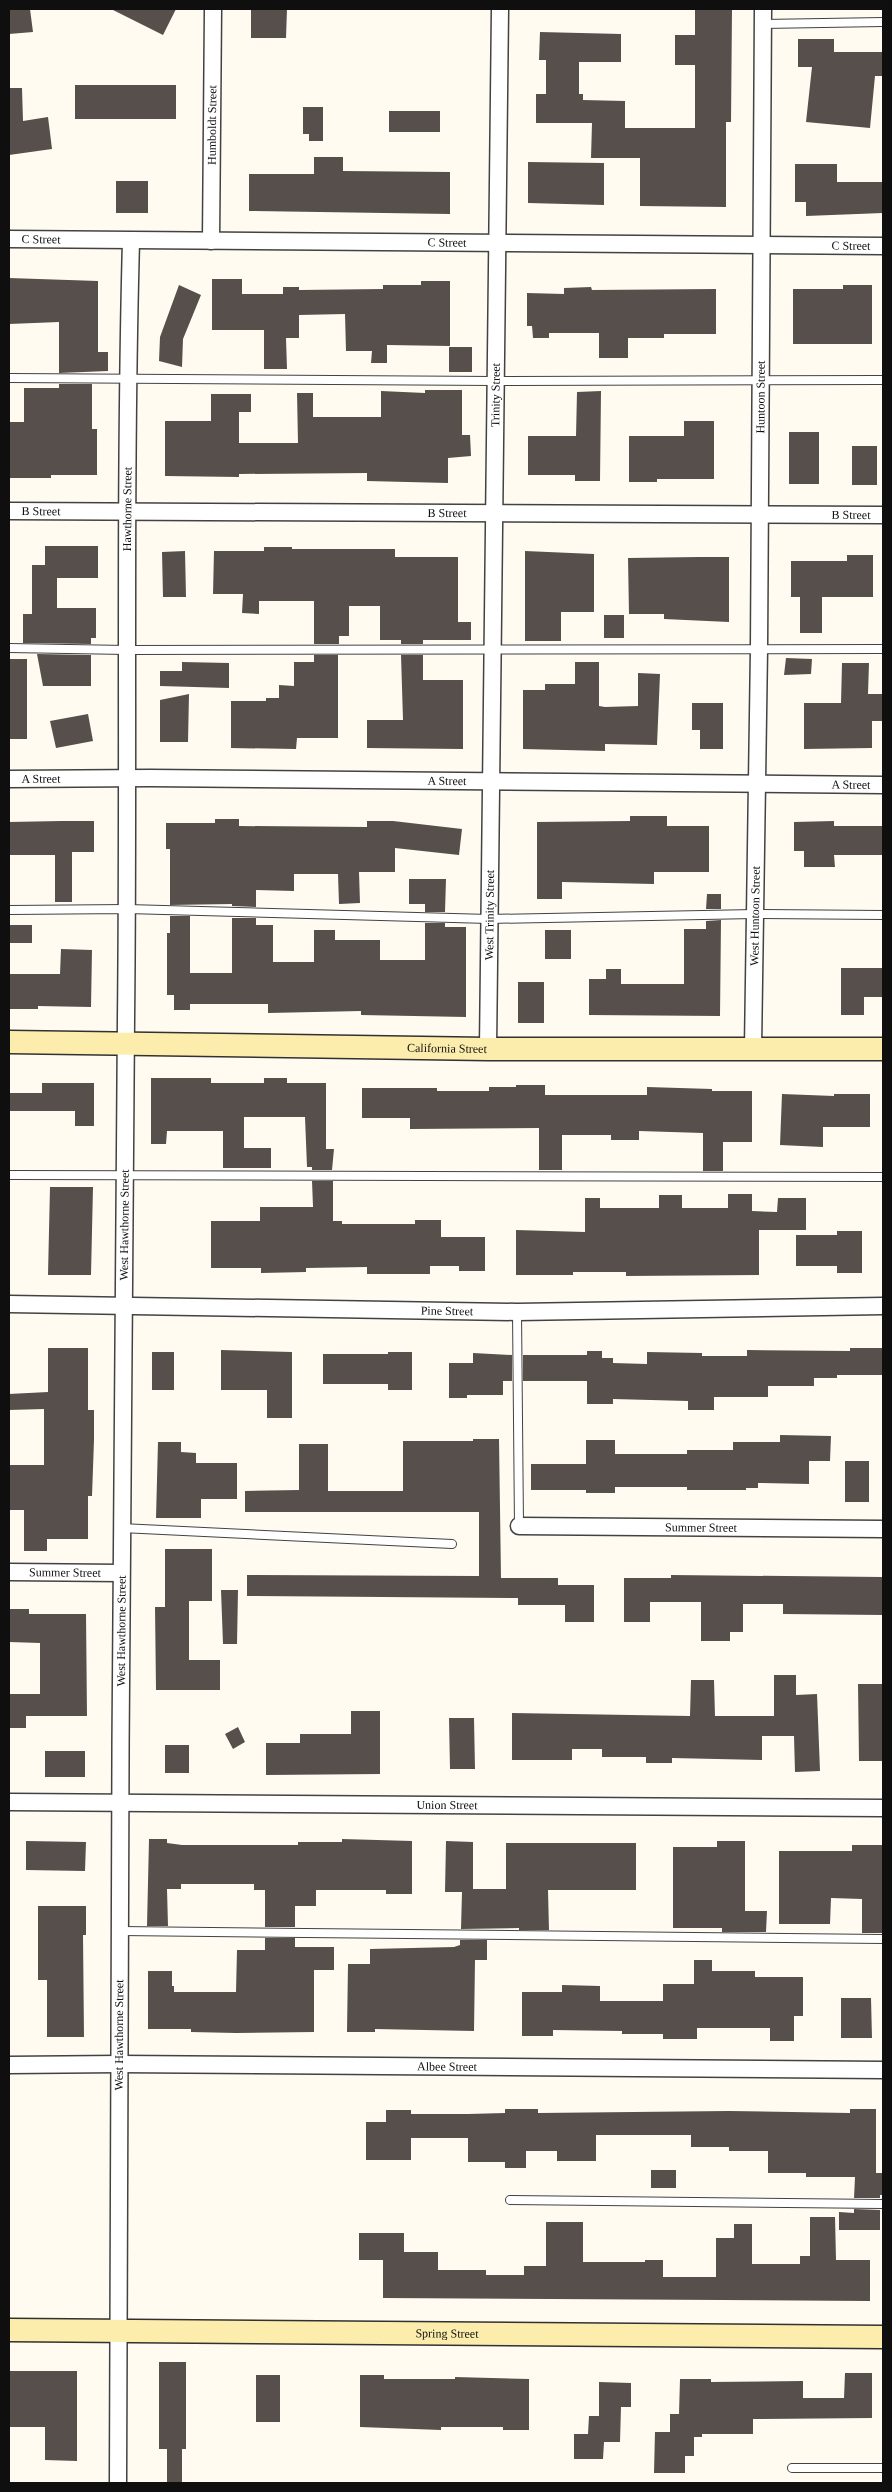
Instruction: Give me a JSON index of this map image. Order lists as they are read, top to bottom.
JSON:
{
  "streets": {
    "street": [
      "Humboldt Street",
      "C Street",
      "Trinity Street",
      "Huntoon Street",
      "Hawthorne Street",
      "B Street",
      "A Street",
      "West Trinity Street",
      "West Huntoon Street",
      "California Street",
      "West Hawthorne Street",
      "Pine Street",
      "Summer Street",
      "Union Street",
      "Albee Street",
      "Spring Street"
    ]
  },
  "crossings": [
    ["Humboldt Street", "C Street"],
    ["C Street", "Trinity Street"],
    ["C Street", "Huntoon Street"],
    ["C Street", "Hawthorne Street"],
    ["Trinity Street", "B Street"],
    ["Trinity Street", "A Street"],
    ["Trinity Street", "West Trinity Street"],
    ["Huntoon Street", "B Street"],
    ["Huntoon Street", "A Street"],
    ["Huntoon Street", "West Huntoon Street"],
    ["Hawthorne Street", "B Street"],
    ["Hawthorne Street", "A Street"],
    ["Hawthorne Street", "West Hawthorne Street"],
    ["A Street", "West Trinity Street"],
    ["A Street", "West Huntoon Street"],
    ["A Street", "West Hawthorne Street"],
    ["West Trinity Street", "California Street"],
    ["West Huntoon Street", "California Street"],
    ["California Street", "West Hawthorne Street"],
    ["West Hawthorne Street", "Pine Street"],
    ["West Hawthorne Street", "Summer Street"],
    ["West Hawthorne Street", "Union Street"],
    ["West Hawthorne Street", "Albee Street"],
    ["West Hawthorne Street", "Spring Street"]
  ]
}
